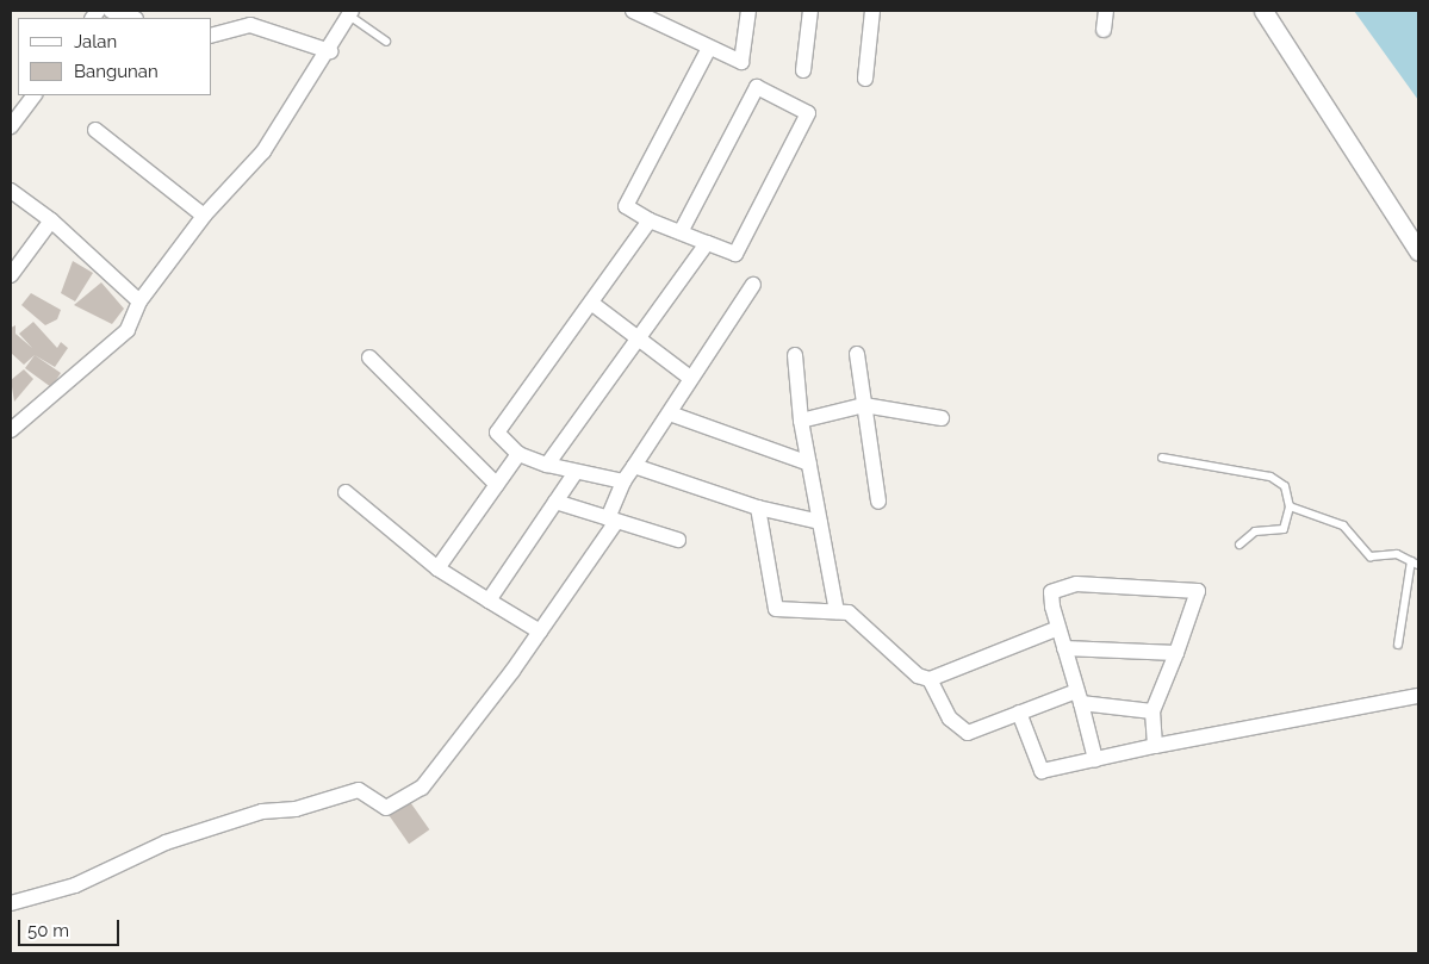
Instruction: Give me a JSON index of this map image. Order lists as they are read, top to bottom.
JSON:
{
  "legend": ["Jalan", "Bangunan"],
  "scale_bar": "50 m"
}
